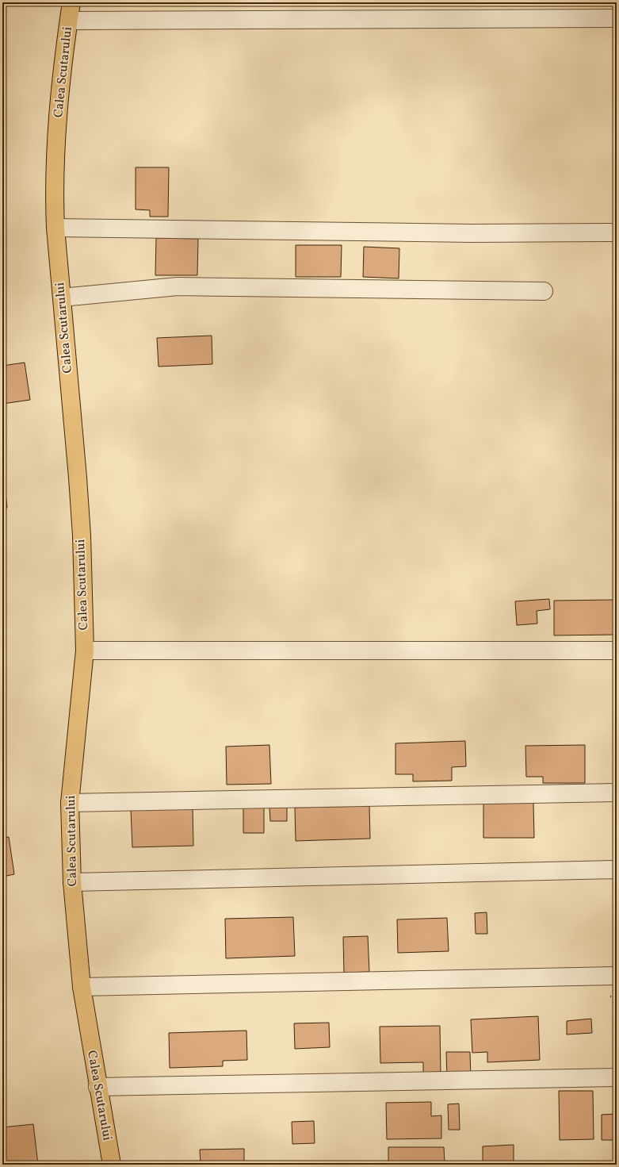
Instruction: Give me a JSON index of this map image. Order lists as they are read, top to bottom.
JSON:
{
  "streets": {
    "main road": ["Calea Scutarului"]
  }
}
